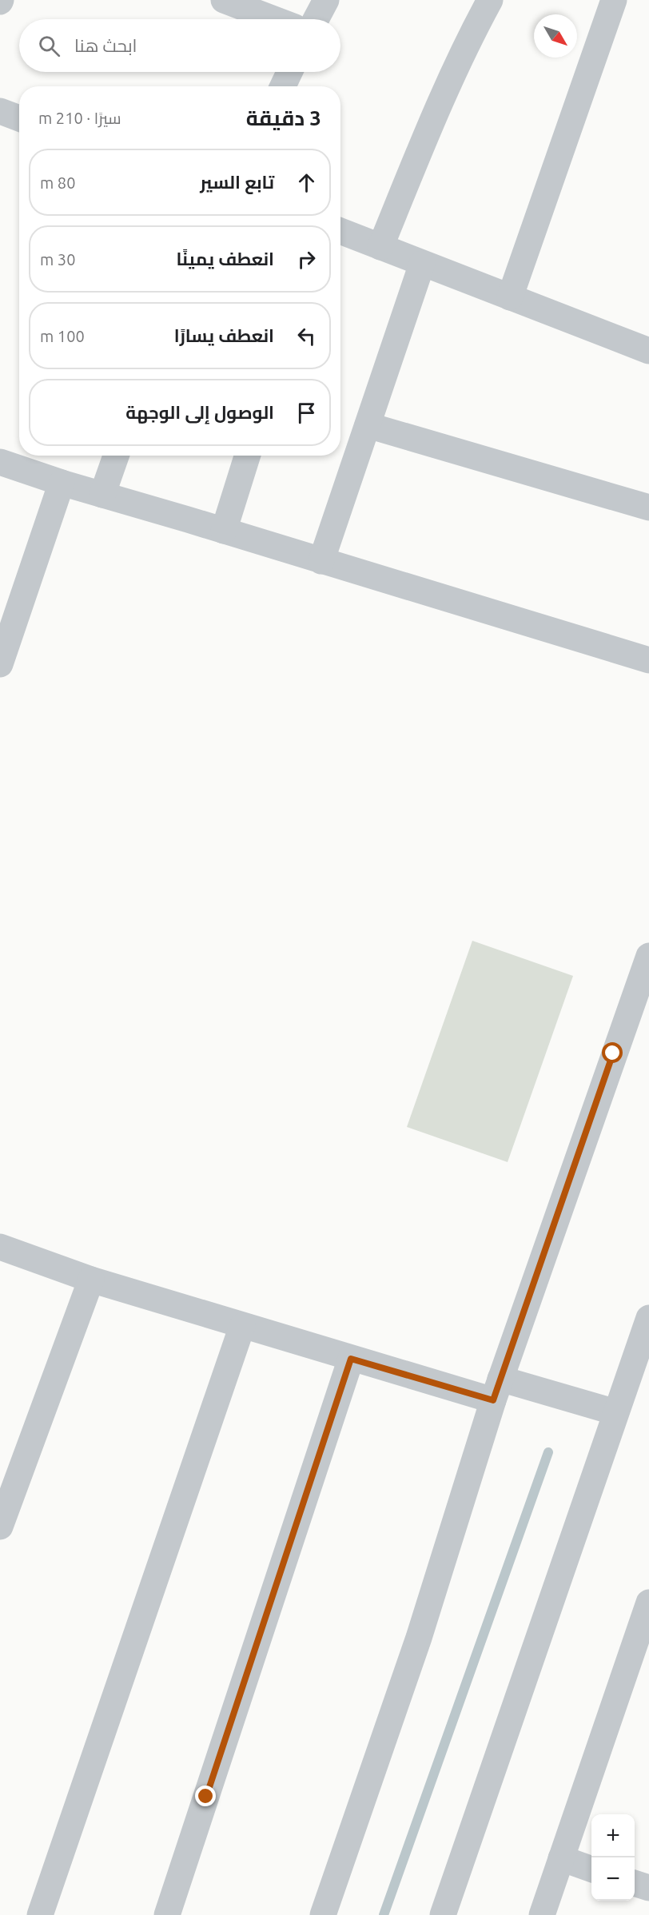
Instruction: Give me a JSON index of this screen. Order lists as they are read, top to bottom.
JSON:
{
  "north": "bottom right",
  "page": {
    "search": "ابحث هنا",
    "heading": ["3 دقيقة", "سيرًا · 210 m"],
    "list": [
      ["تابع السير", "80 m"],
      ["انعطف يمينًا", "30 m"],
      ["انعطف يسارًا", "100 m"],
      "الوصول إلى الوجهة"
    ],
    "map_buttons": ["+", "−"]
  }
}
